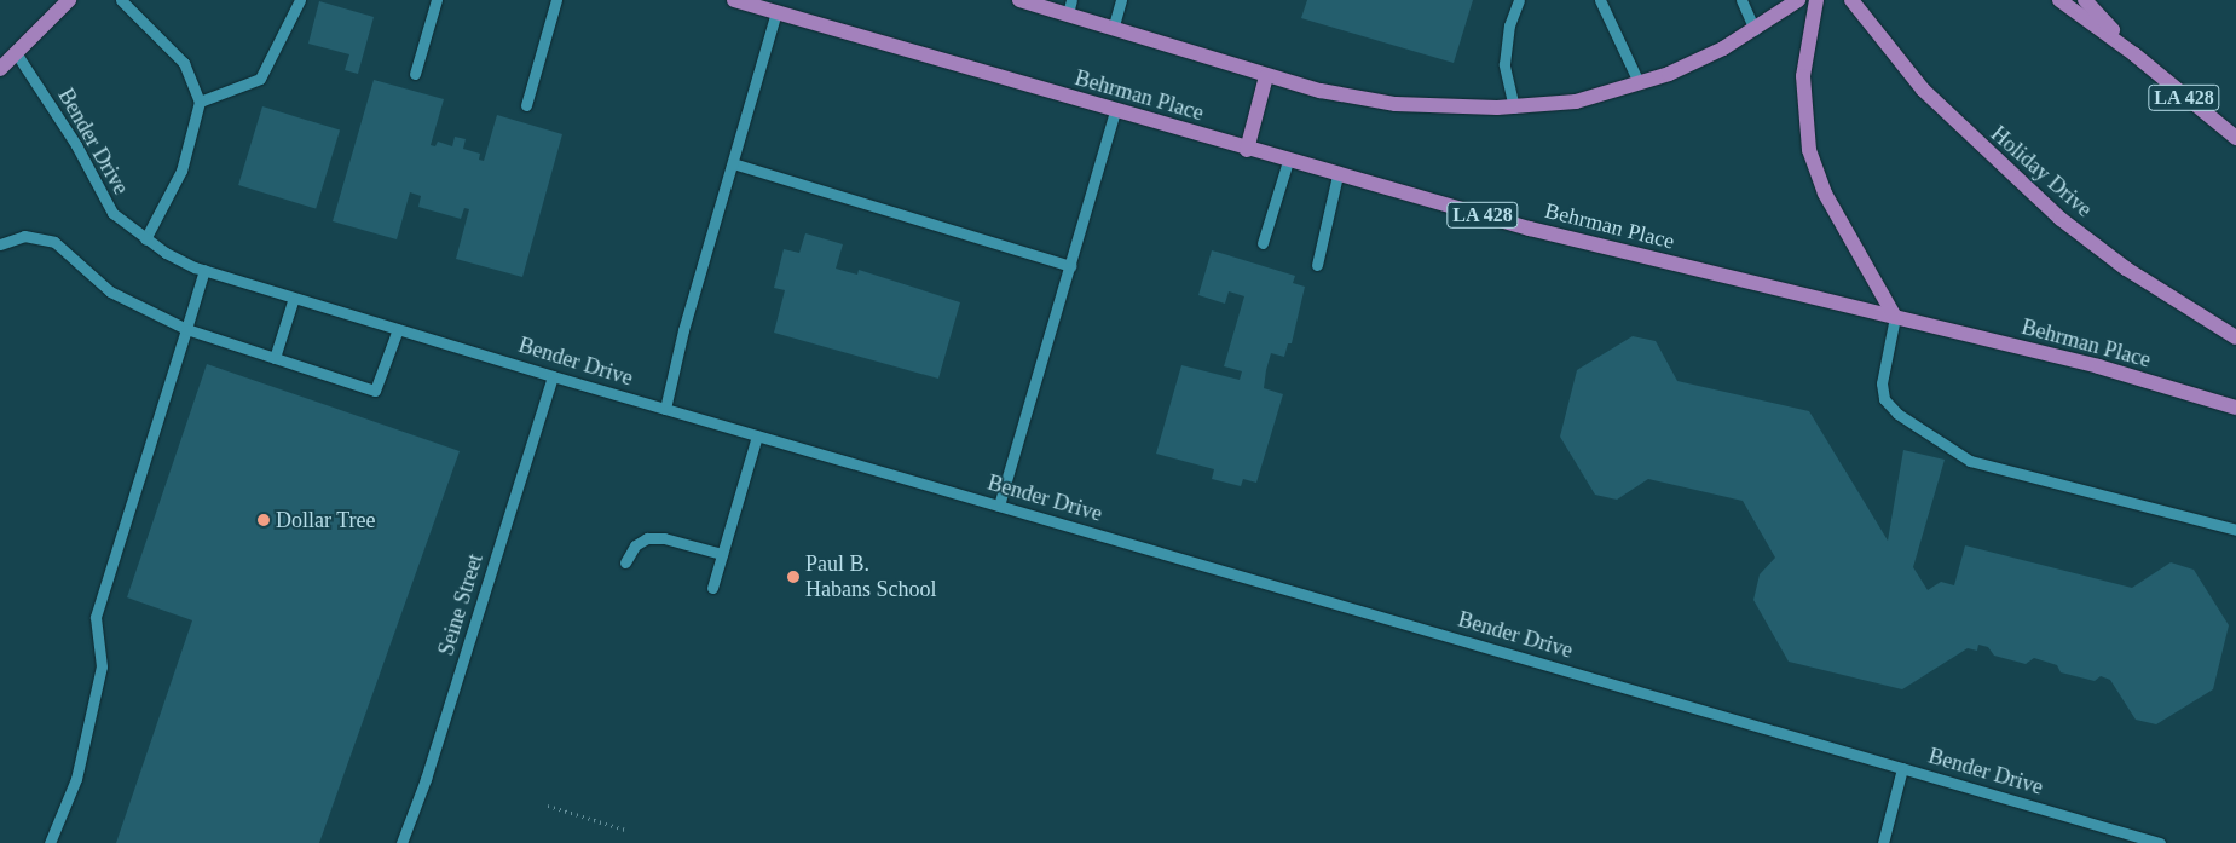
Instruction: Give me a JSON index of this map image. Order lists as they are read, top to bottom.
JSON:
{
  "streets": {
    "main road": ["Behrman Place", "LA 428", "Holiday Drive"],
    "street": ["Bender Drive", "Seine Street"]
  },
  "crossings": [
    ["Bender Drive", "Seine Street"]
  ],
  "places": ["Dollar Tree", "Paul B. Habans School"]
}
